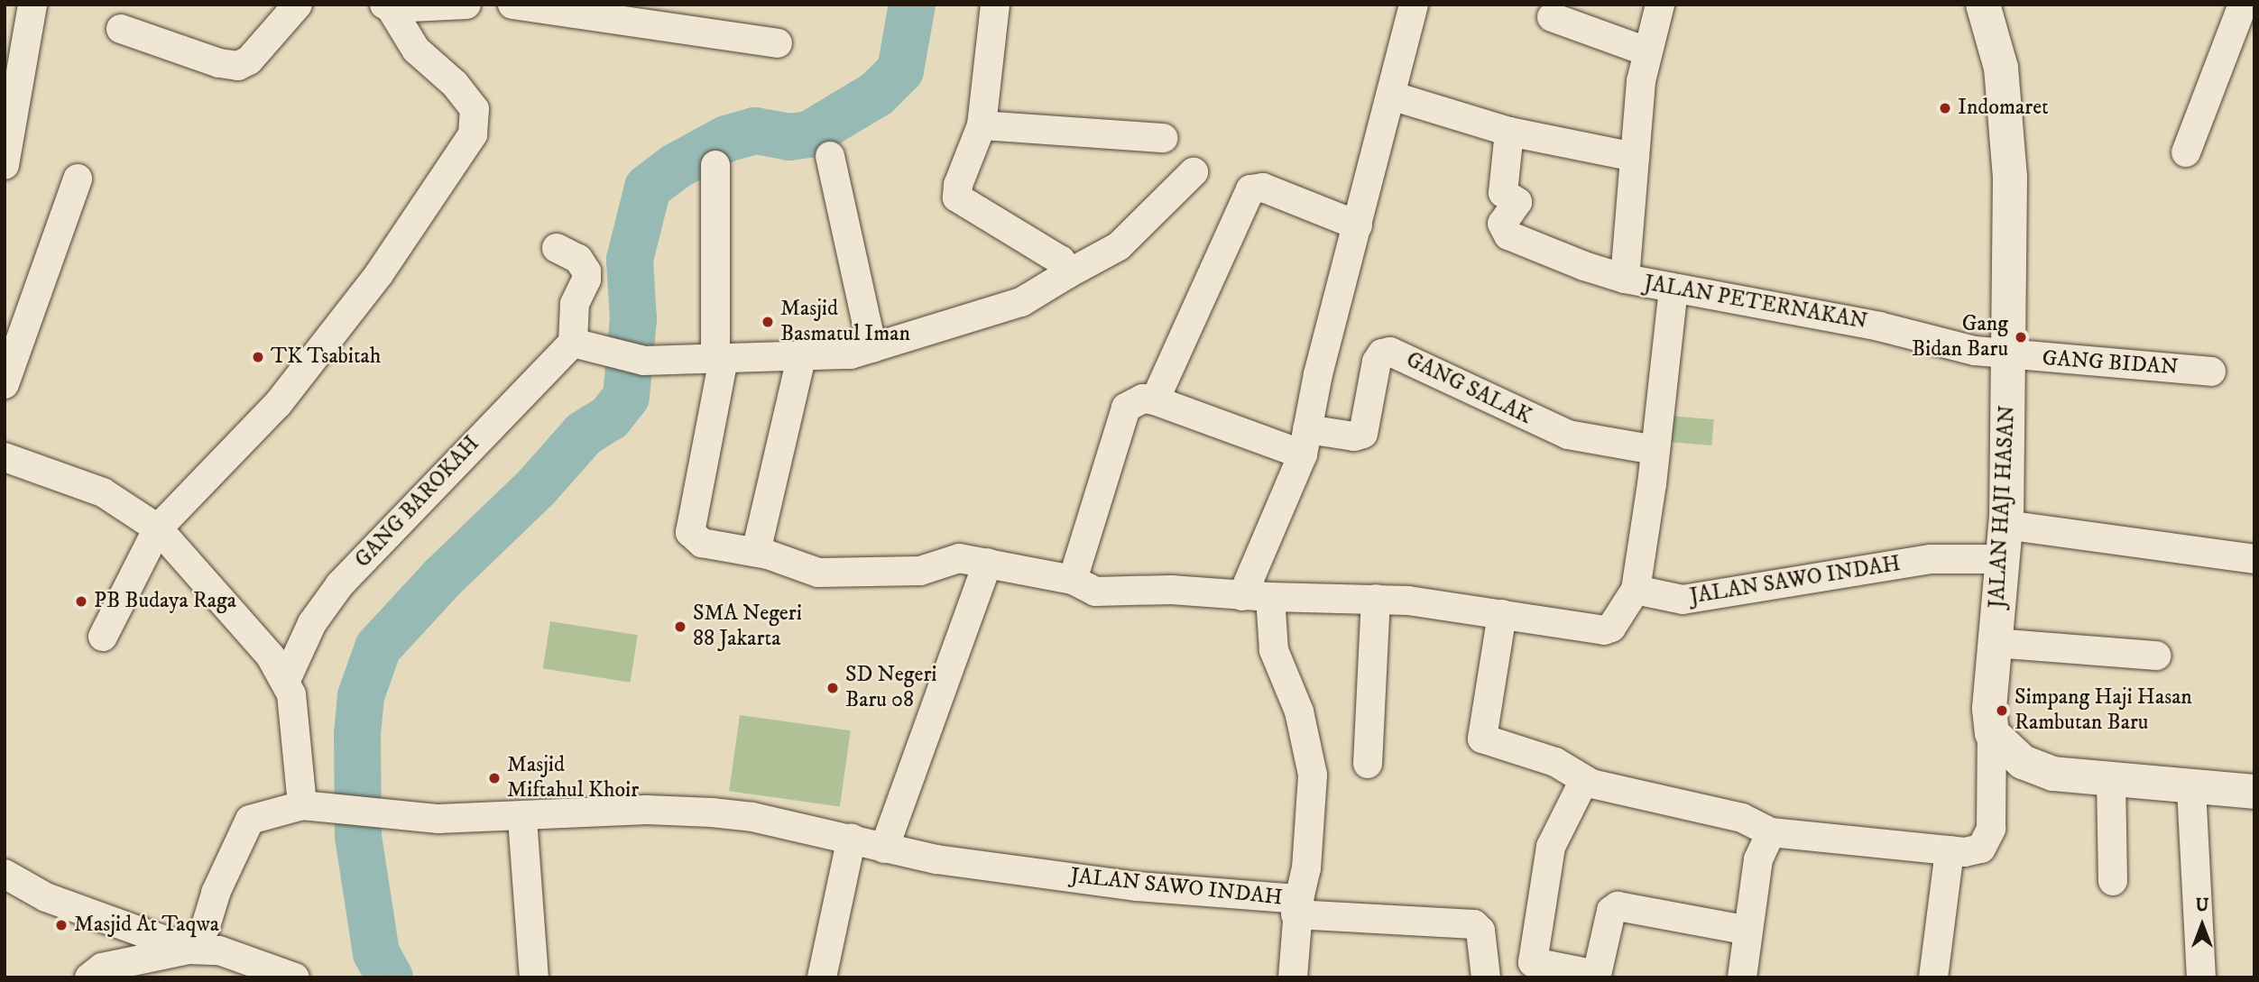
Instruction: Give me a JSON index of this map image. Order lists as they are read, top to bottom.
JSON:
{
  "streets": {
    "street": [
      "JALAN PETERNAKAN",
      "GANG BIDAN",
      "GANG SALAK",
      "GANG BAROKAH",
      "JALAN HAJI HASAN",
      "JALAN SAWO INDAH"
    ]
  },
  "crossings": [
    ["JALAN PETERNAKAN", "GANG BIDAN"],
    ["JALAN PETERNAKAN", "JALAN HAJI HASAN"],
    ["GANG BIDAN", "JALAN HAJI HASAN"],
    ["JALAN HAJI HASAN", "JALAN SAWO INDAH"]
  ],
  "places": [
    "Indomaret",
    "Masjid Basmatul Iman",
    "Gang Bidan Baru",
    "TK Tsabitah",
    "PB Budaya Raga",
    "SMA Negeri 88 Jakarta",
    "SD Negeri Baru 08",
    "Simpang Haji Hasan Rambutan Baru",
    "Masjid Miftahul Khoir",
    "Masjid At Taqwa"
  ],
  "north": "top"
}
